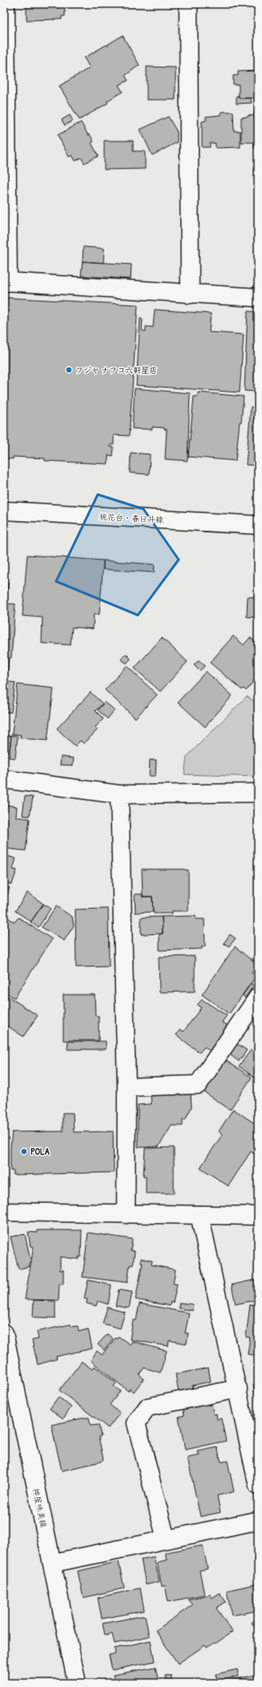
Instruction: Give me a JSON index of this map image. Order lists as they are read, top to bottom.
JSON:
{
  "streets": {
    "street": ["桃花台・春日井線", "神屋味美線"]
  },
  "places": ["フジヤ ナフコ六軒屋店", "POLA"]
}
